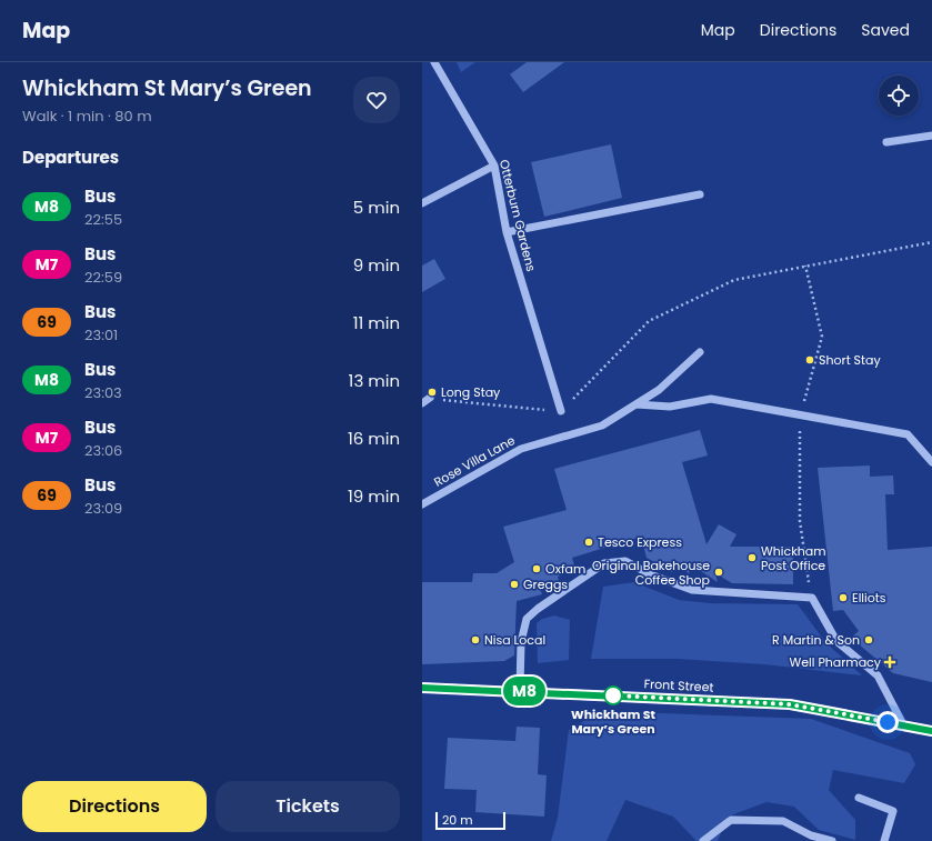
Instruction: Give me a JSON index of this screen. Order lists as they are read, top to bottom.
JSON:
{
  "streets": {
    "main road": ["Front Street"],
    "street": ["Otterburn Gardens", "Rose Villa Lane"]
  },
  "places": {
    "other": [
      "Short Stay",
      "Long Stay",
      "Tesco Express",
      "Whickham Post Office",
      "Oxfam",
      "Original Bakehouse Coffee Shop",
      "Greggs",
      "Elliots",
      "Nisa Local",
      "R Martin & Son",
      "Whickham St Mary’s Green"
    ],
    "health": ["Well Pharmacy"]
  },
  "lines": ["bus line M8"],
  "scale_bar": "20 m",
  "page": {
    "header": "Map",
    "nav": ["Map", "Directions", "Saved"],
    "heading": [
      ["Whickham St Mary’s Green", "Walk · 1 min · 80 m"],
      "Departures"
    ],
    "on_map": "M8",
    "list": [
      {
        "mark": "M8",
        "name": "Bus",
        "note": "22:55",
        "value": "5 min"
      },
      {
        "mark": "M7",
        "name": "Bus",
        "note": "22:59",
        "value": "9 min"
      },
      {
        "mark": "69",
        "name": "Bus",
        "note": "23:01",
        "value": "11 min"
      },
      {
        "mark": "M8",
        "name": "Bus",
        "note": "23:03",
        "value": "13 min"
      },
      {
        "mark": "M7",
        "name": "Bus",
        "note": "23:06",
        "value": "16 min"
      },
      {
        "mark": "69",
        "name": "Bus",
        "note": "23:09",
        "value": "19 min"
      }
    ],
    "buttons": ["Directions", "Tickets"],
    "scale": "20 m"
  }
}
